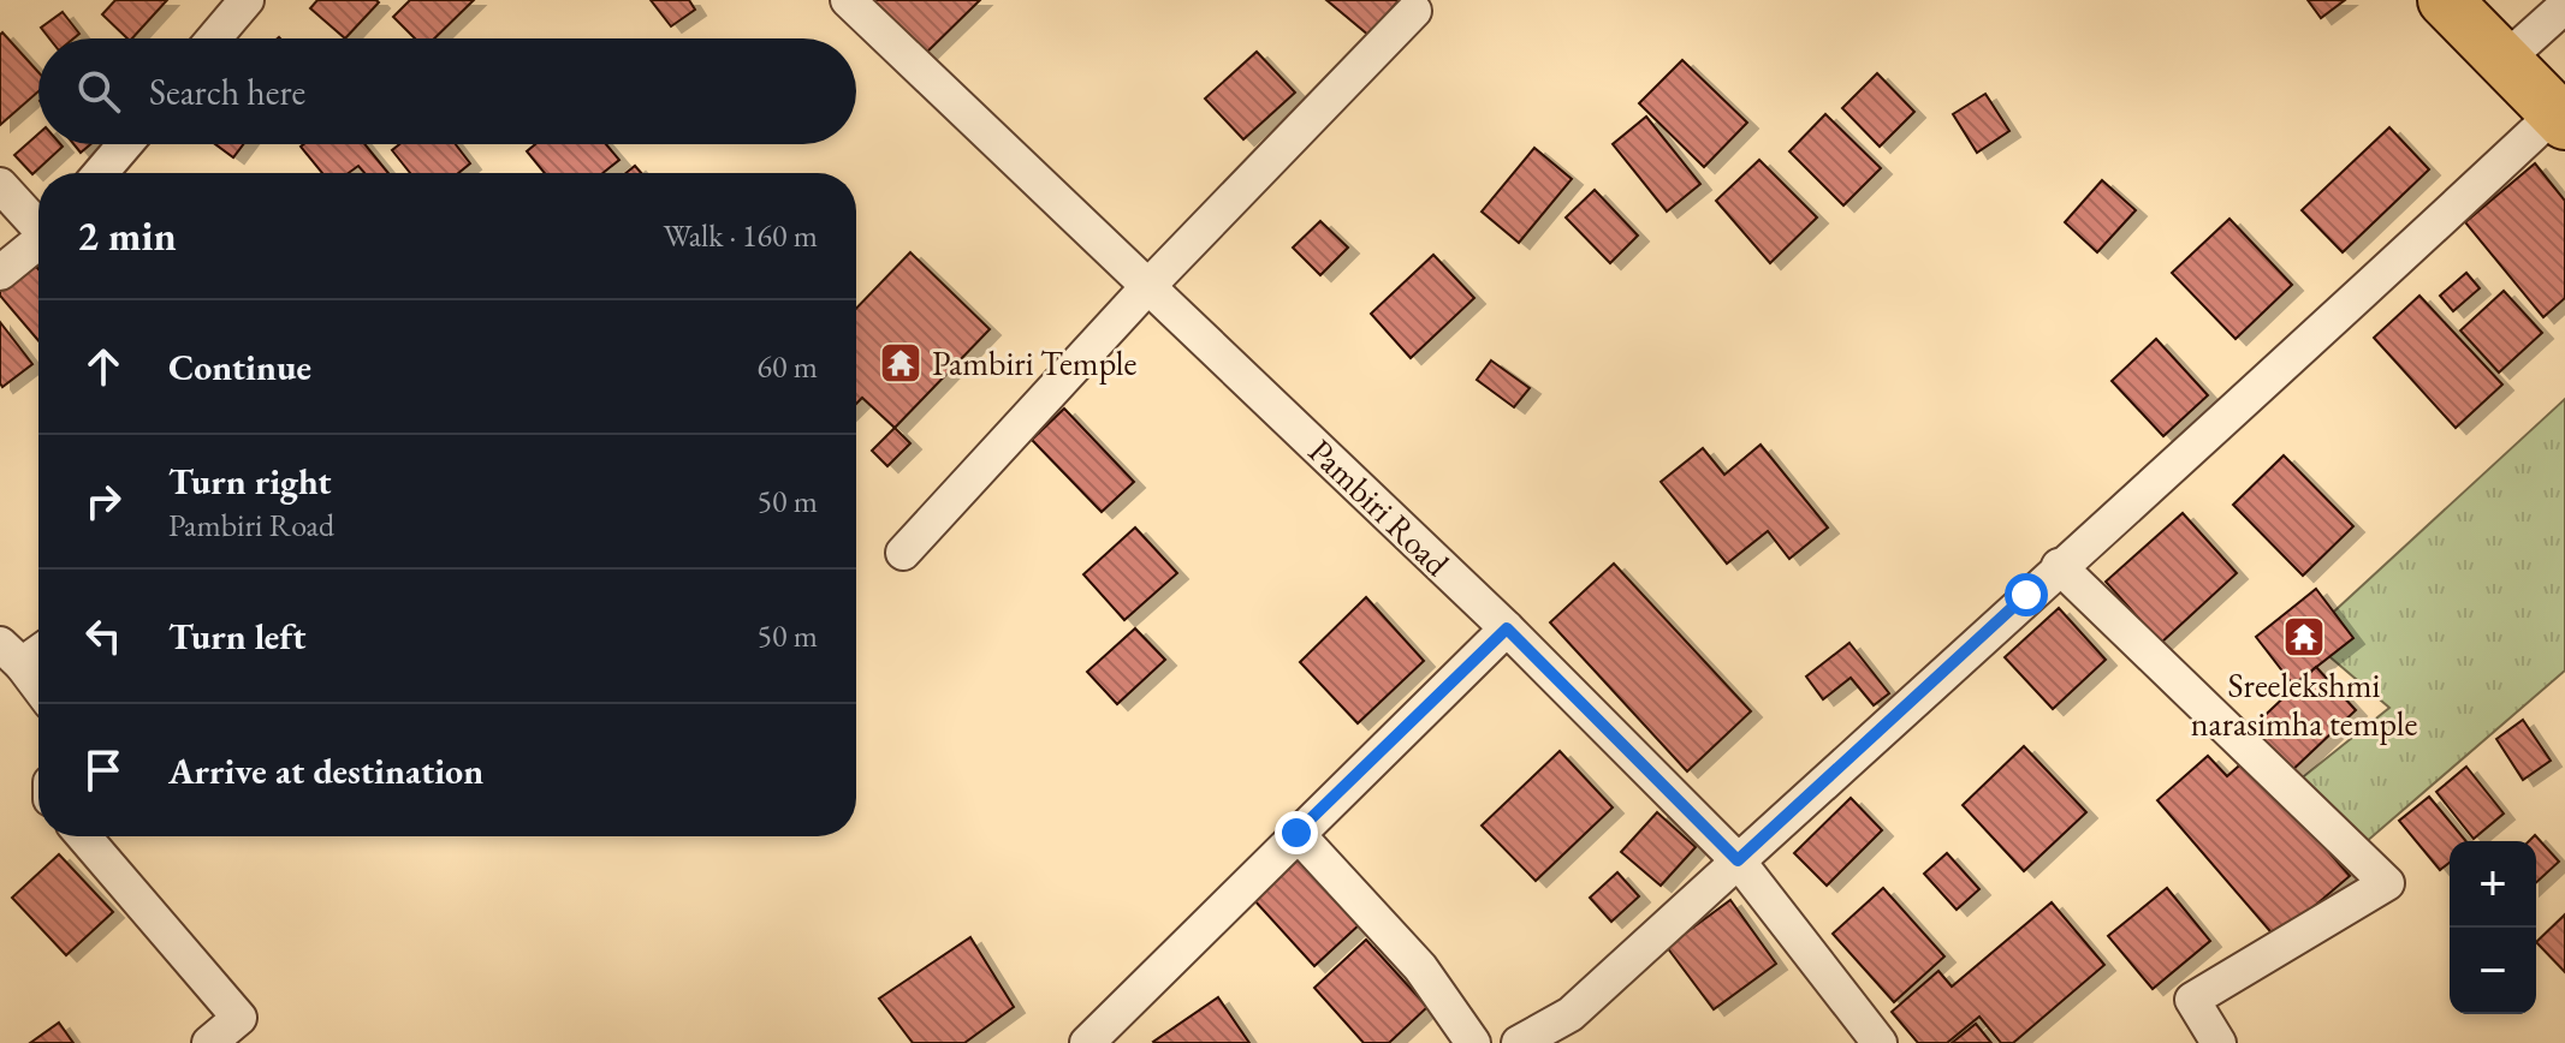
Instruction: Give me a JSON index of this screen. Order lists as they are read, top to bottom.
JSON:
{
  "streets": {
    "street": ["Pambiri Road"]
  },
  "places": {
    "temple": ["Pambiri Temple", "Sreelekshmi narasimha temple"]
  },
  "page": {
    "search": "Search here",
    "heading": ["2 min", "Walk · 160 m"],
    "list": [
      ["Continue", "60 m"],
      ["Turn right", "Pambiri Road", "50 m"],
      ["Turn left", "50 m"],
      "Arrive at destination"
    ],
    "map_buttons": ["+", "−"]
  }
}
